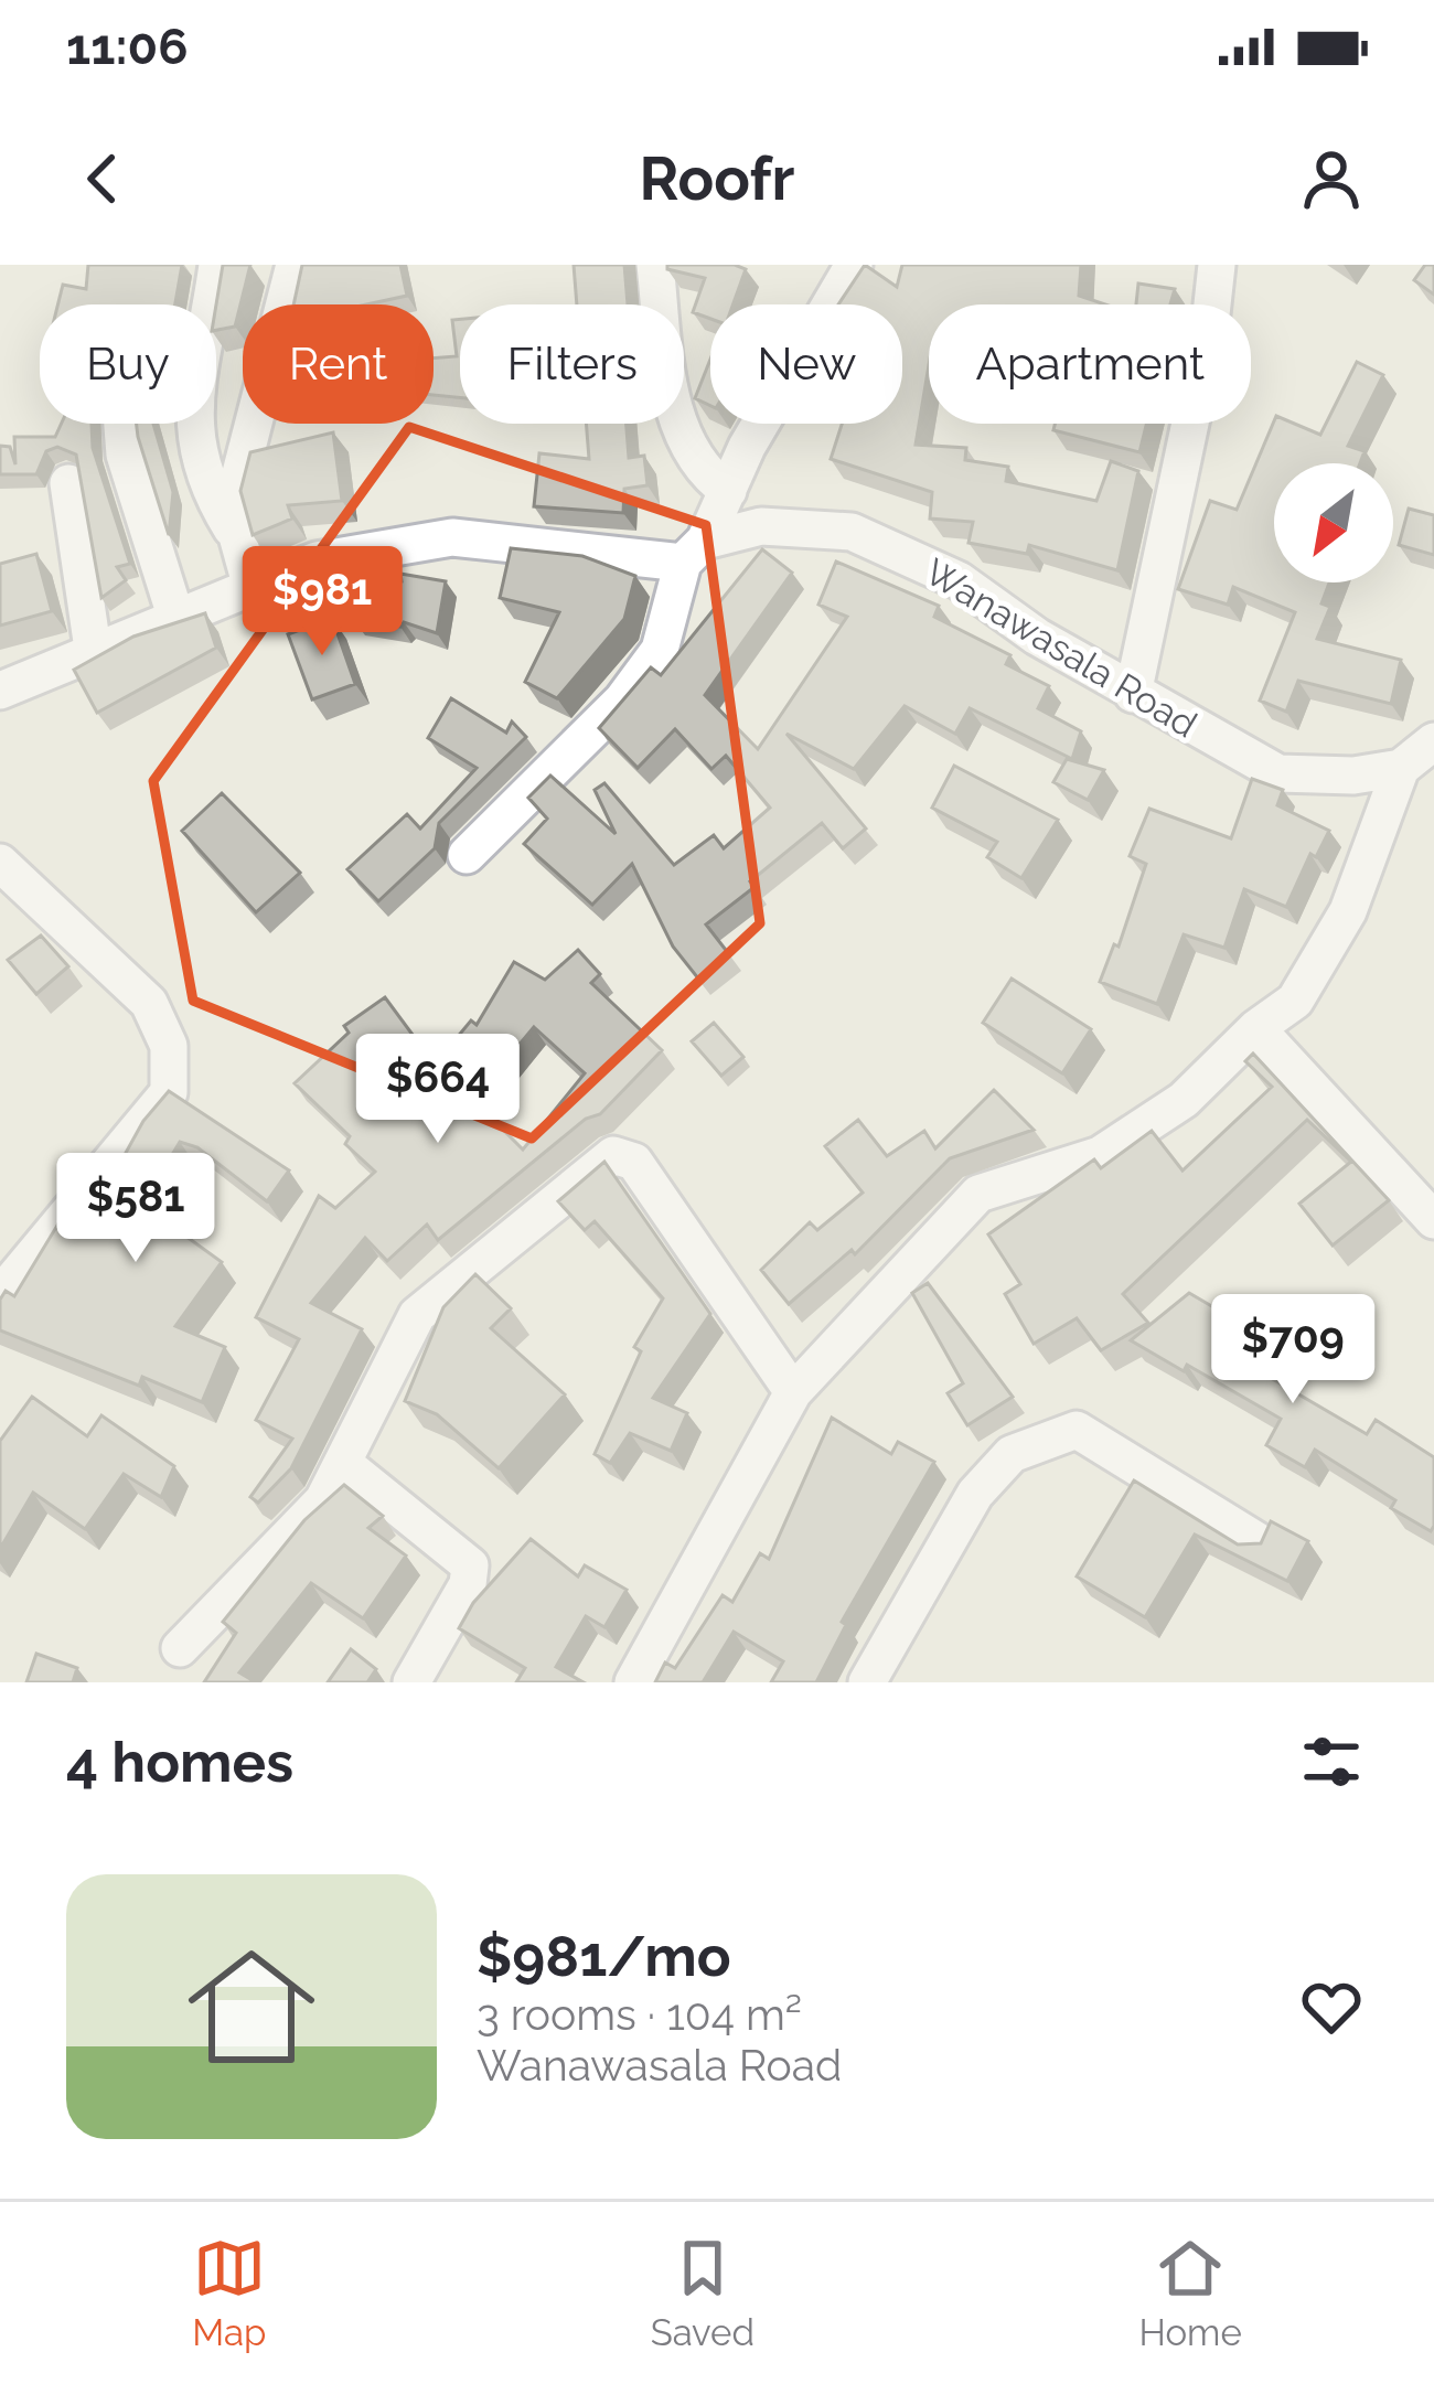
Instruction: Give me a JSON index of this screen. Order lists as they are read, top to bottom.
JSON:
{
  "streets": {
    "street": ["Wanawasala Road"]
  },
  "north": "bottom left",
  "page": {
    "status": "11:06",
    "header": "Roofr",
    "chip": [
      "Buy",
      "Rent",
      "Filters",
      "New",
      "Apartment"
    ],
    "price": [
      "$981",
      "$664",
      "$581",
      "$709"
    ],
    "heading": "4 homes",
    "list": [
      {
        "name": "$981/mo",
        "note": "3 rooms · 104 m² · Wanawasala Road"
      }
    ],
    "tabs": ["Map", "Saved", "Home"]
  }
}
